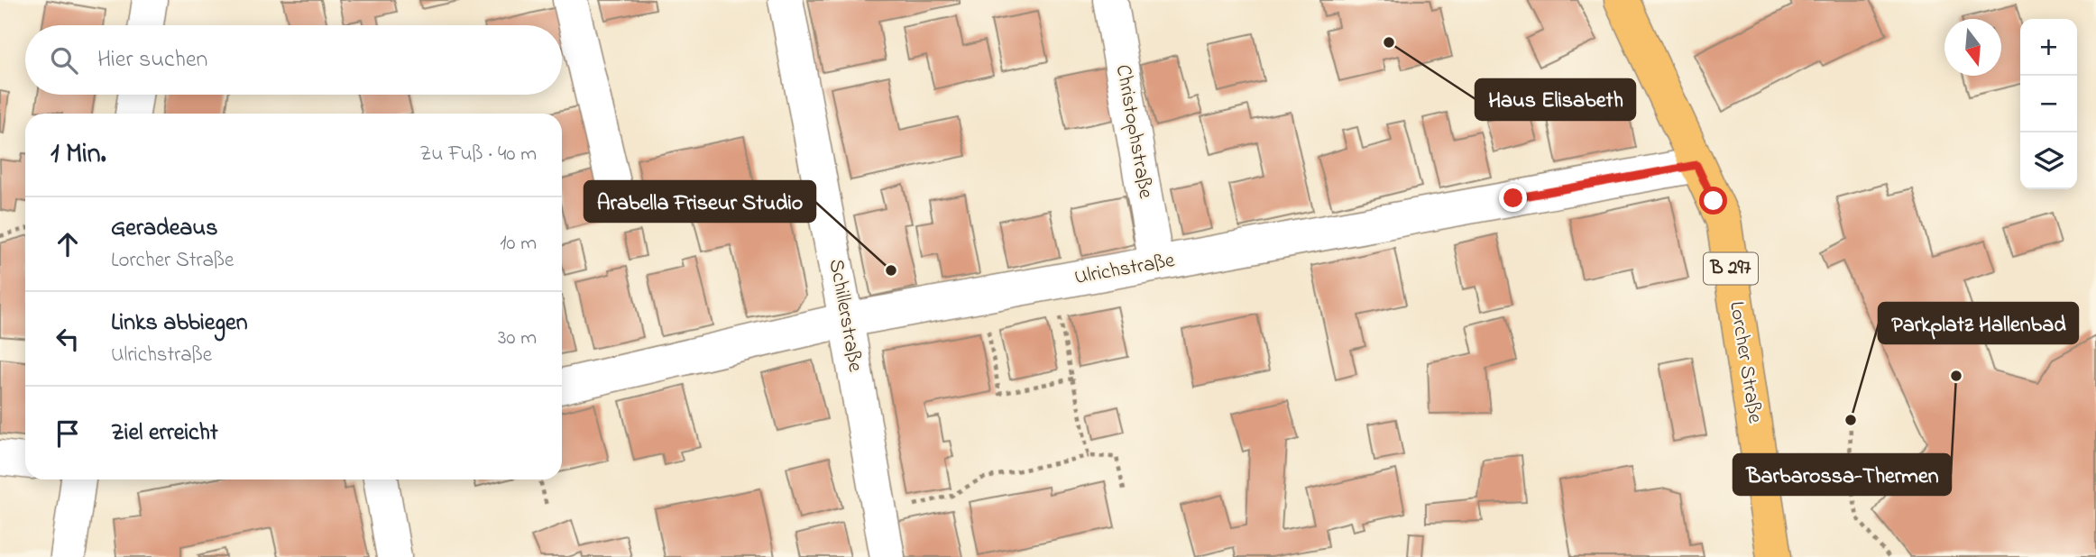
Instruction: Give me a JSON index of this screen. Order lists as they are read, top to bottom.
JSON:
{
  "streets": {
    "main road": ["B 297", "Lorcher Straße"],
    "street": ["Christophstraße", "Ulrichstraße", "Schillerstraße"]
  },
  "crossings": [
    ["Christophstraße", "Ulrichstraße"],
    ["Ulrichstraße", "Schillerstraße"],
    ["Ulrichstraße", "Lorcher Straße"]
  ],
  "places": [
    "Haus Elisabeth",
    "Arabella Friseur Studio",
    "Barbarossa-Thermen",
    "Parkplatz Hallenbad"
  ],
  "north": "bottom",
  "page": {
    "map_buttons": ["+", "−"],
    "search": "Hier suchen",
    "heading": ["1 Min.", "Zu Fuß · 40 m"],
    "list": [
      ["Geradeaus", "Lorcher Straße", "10 m"],
      ["Links abbiegen", "Ulrichstraße", "30 m"],
      "Ziel erreicht"
    ]
  }
}
